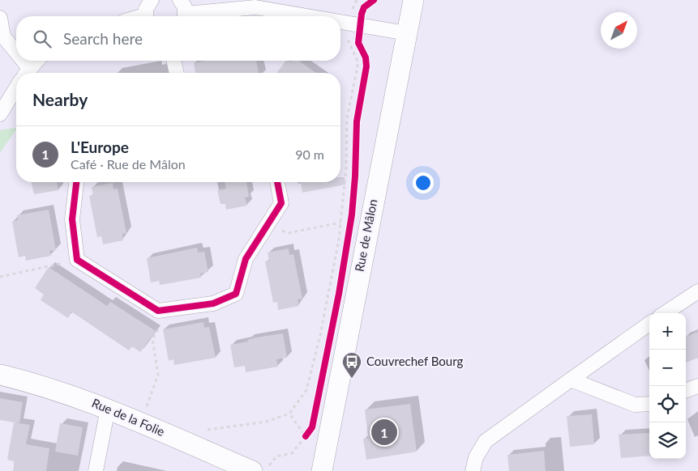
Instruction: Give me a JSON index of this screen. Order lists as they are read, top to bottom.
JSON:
{
  "streets": {
    "main road": ["Rue de Mâlon", "Rue de la Folie"]
  },
  "places": {
    "bus stop": ["Couvrechef Bourg"]
  },
  "north": "top right",
  "page": {
    "search": "Search here",
    "heading": "Nearby",
    "list": [
      {
        "mark": "1",
        "name": "L'Europe",
        "note": "Café · Rue de Mâlon",
        "value": "90 m"
      }
    ],
    "map_buttons": ["+", "−"],
    "pins": "1"
  }
}
